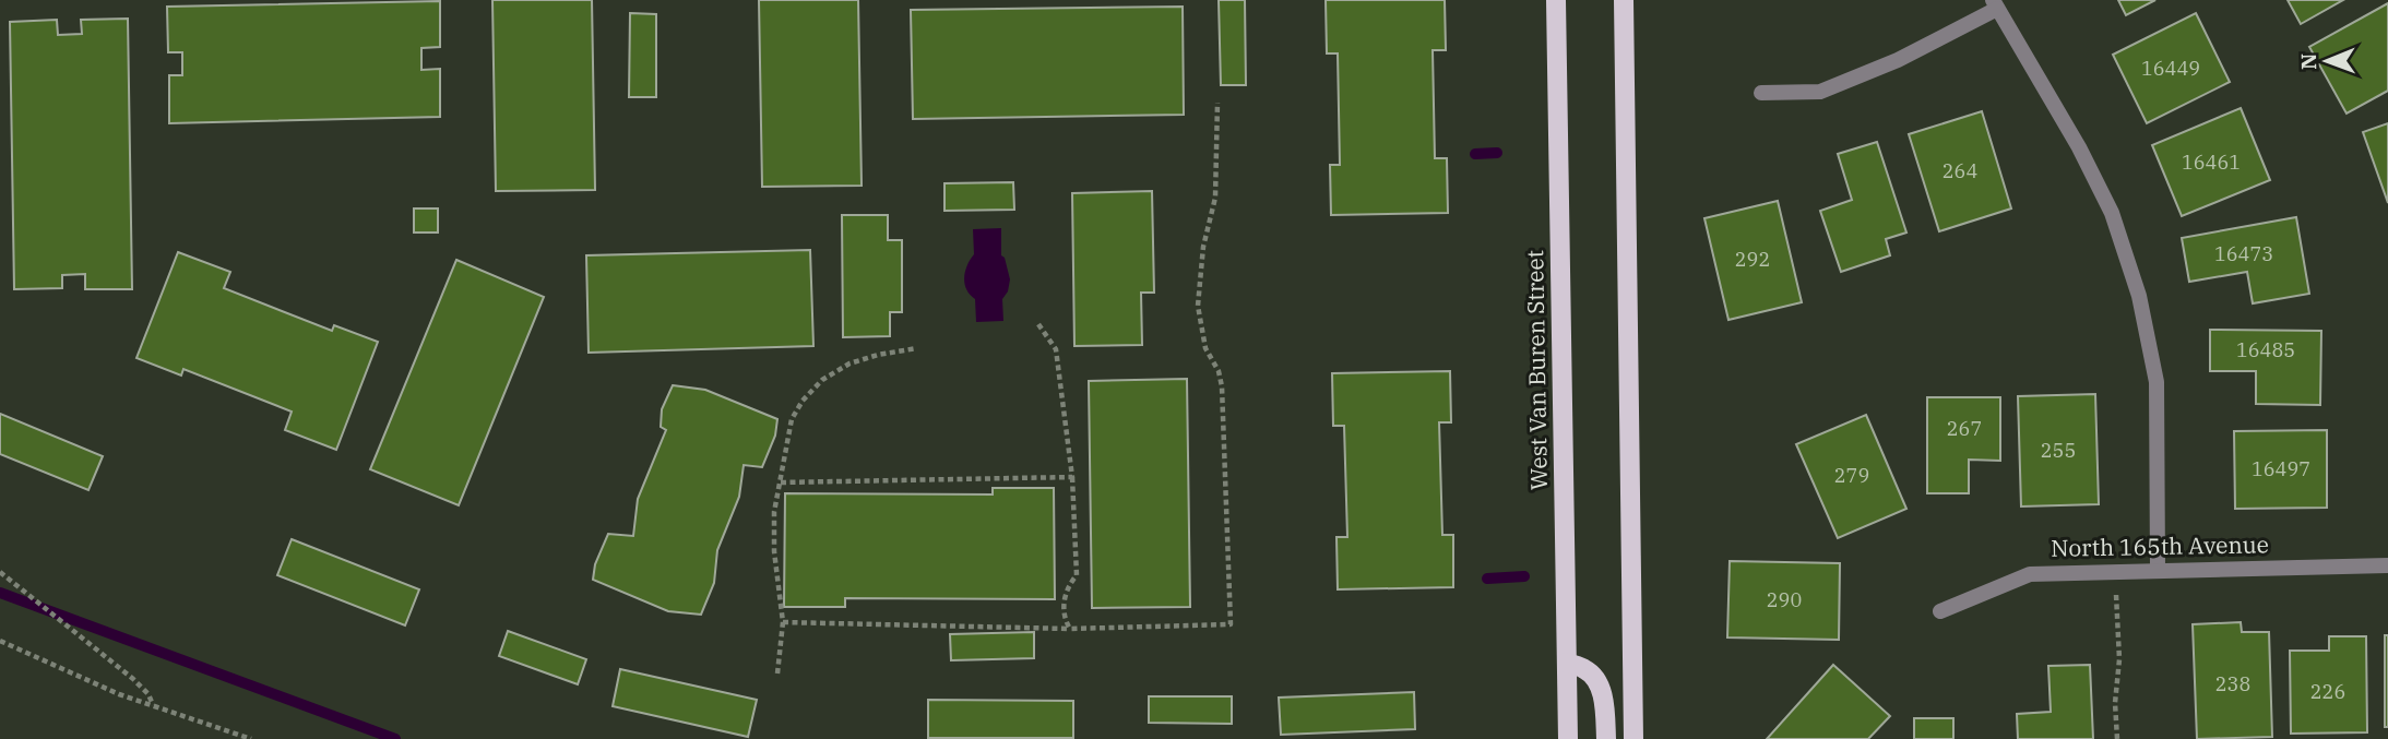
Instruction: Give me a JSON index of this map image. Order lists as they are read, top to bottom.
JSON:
{
  "streets": {
    "main road": ["West Van Buren Street"],
    "street": ["North 165th Avenue"]
  },
  "house_numbers": [
    "16449",
    "16461",
    "264",
    "16473",
    "292",
    "16485",
    "267",
    "255",
    "16497",
    "279",
    "290",
    "238",
    "226"
  ],
  "north": "left"
}
